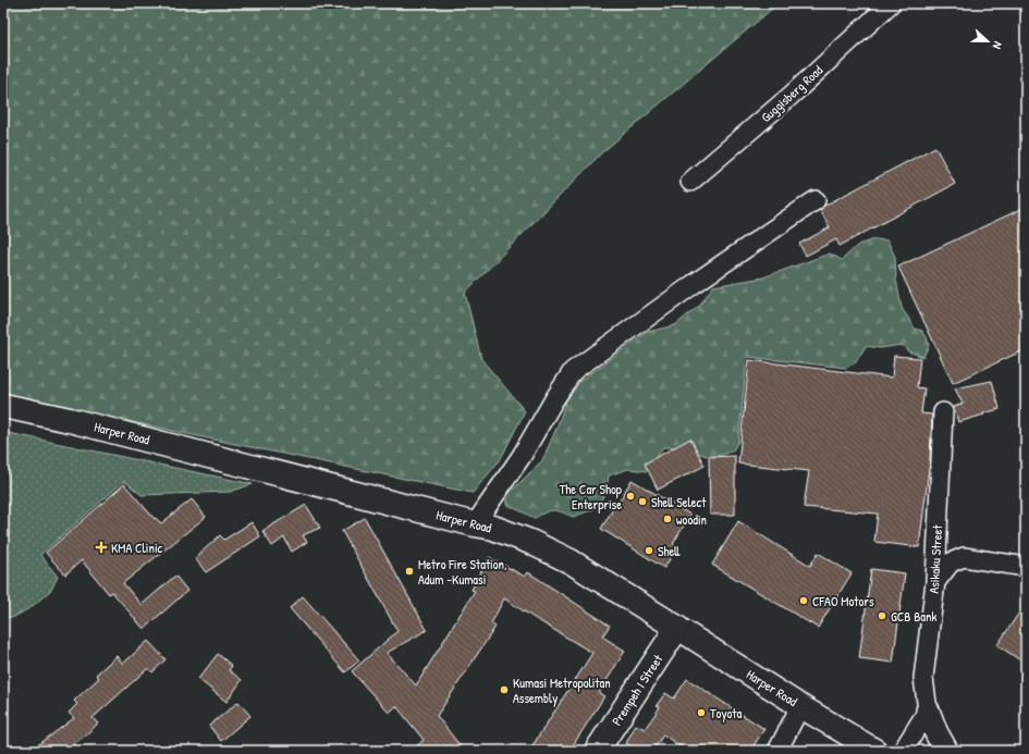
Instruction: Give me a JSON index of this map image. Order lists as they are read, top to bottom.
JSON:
{
  "streets": {
    "main road": ["Harper Road", "Prempeh I Street"],
    "street": ["Guggisberg Road", "Asikaku Street"]
  },
  "crossings": [
    ["Harper Road", "Prempeh I Street"]
  ],
  "places": {
    "other": [
      "The Car Shop Enterprise",
      "Shell Select",
      "woodin",
      "Shell",
      "Metro Fire Station, Adum -Kumasi",
      "CFAO Motors",
      "GCB Bank",
      "Kumasi Metropolitan Assembly",
      "Toyota"
    ],
    "health": ["KMA Clinic"]
  },
  "north": "right"
}
